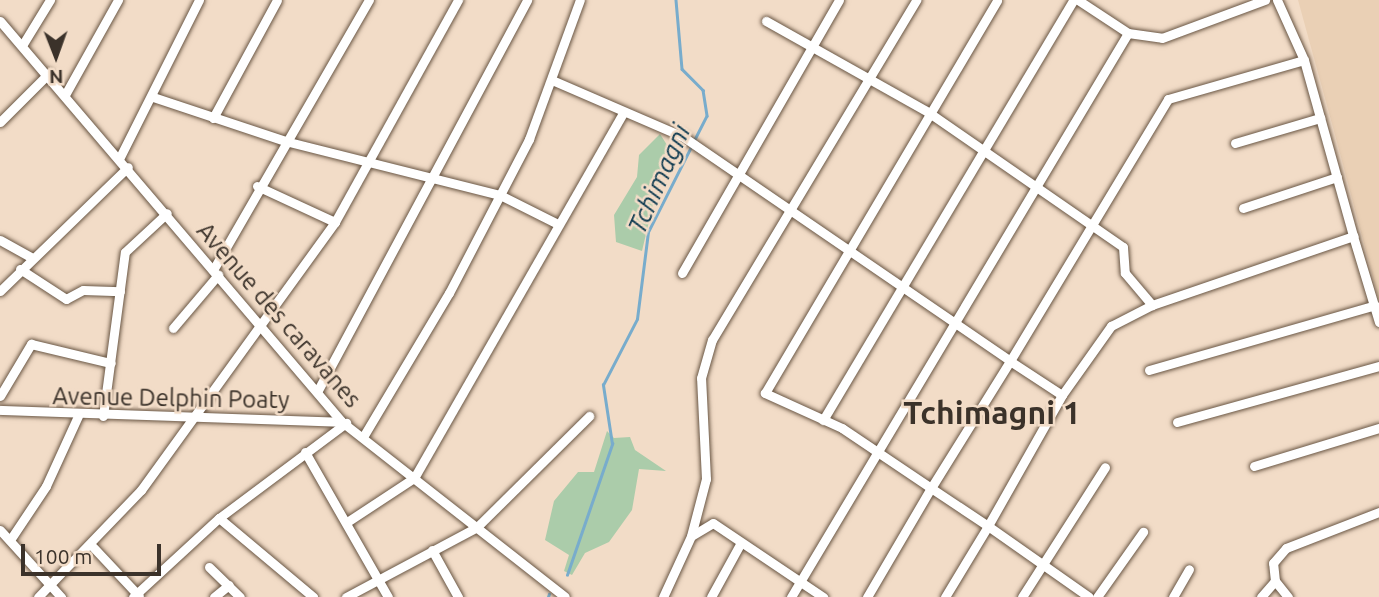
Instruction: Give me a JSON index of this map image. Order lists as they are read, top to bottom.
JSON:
{
  "streets": {
    "street": ["Avenue des caravanes", "Avenue Delphin Poaty"]
  },
  "crossings": [
    ["Avenue des caravanes", "Avenue Delphin Poaty"]
  ],
  "districts": ["Tchimagni 1"],
  "water": ["Tchimagni"],
  "scale_bar": "100 m",
  "north": "bottom"
}
